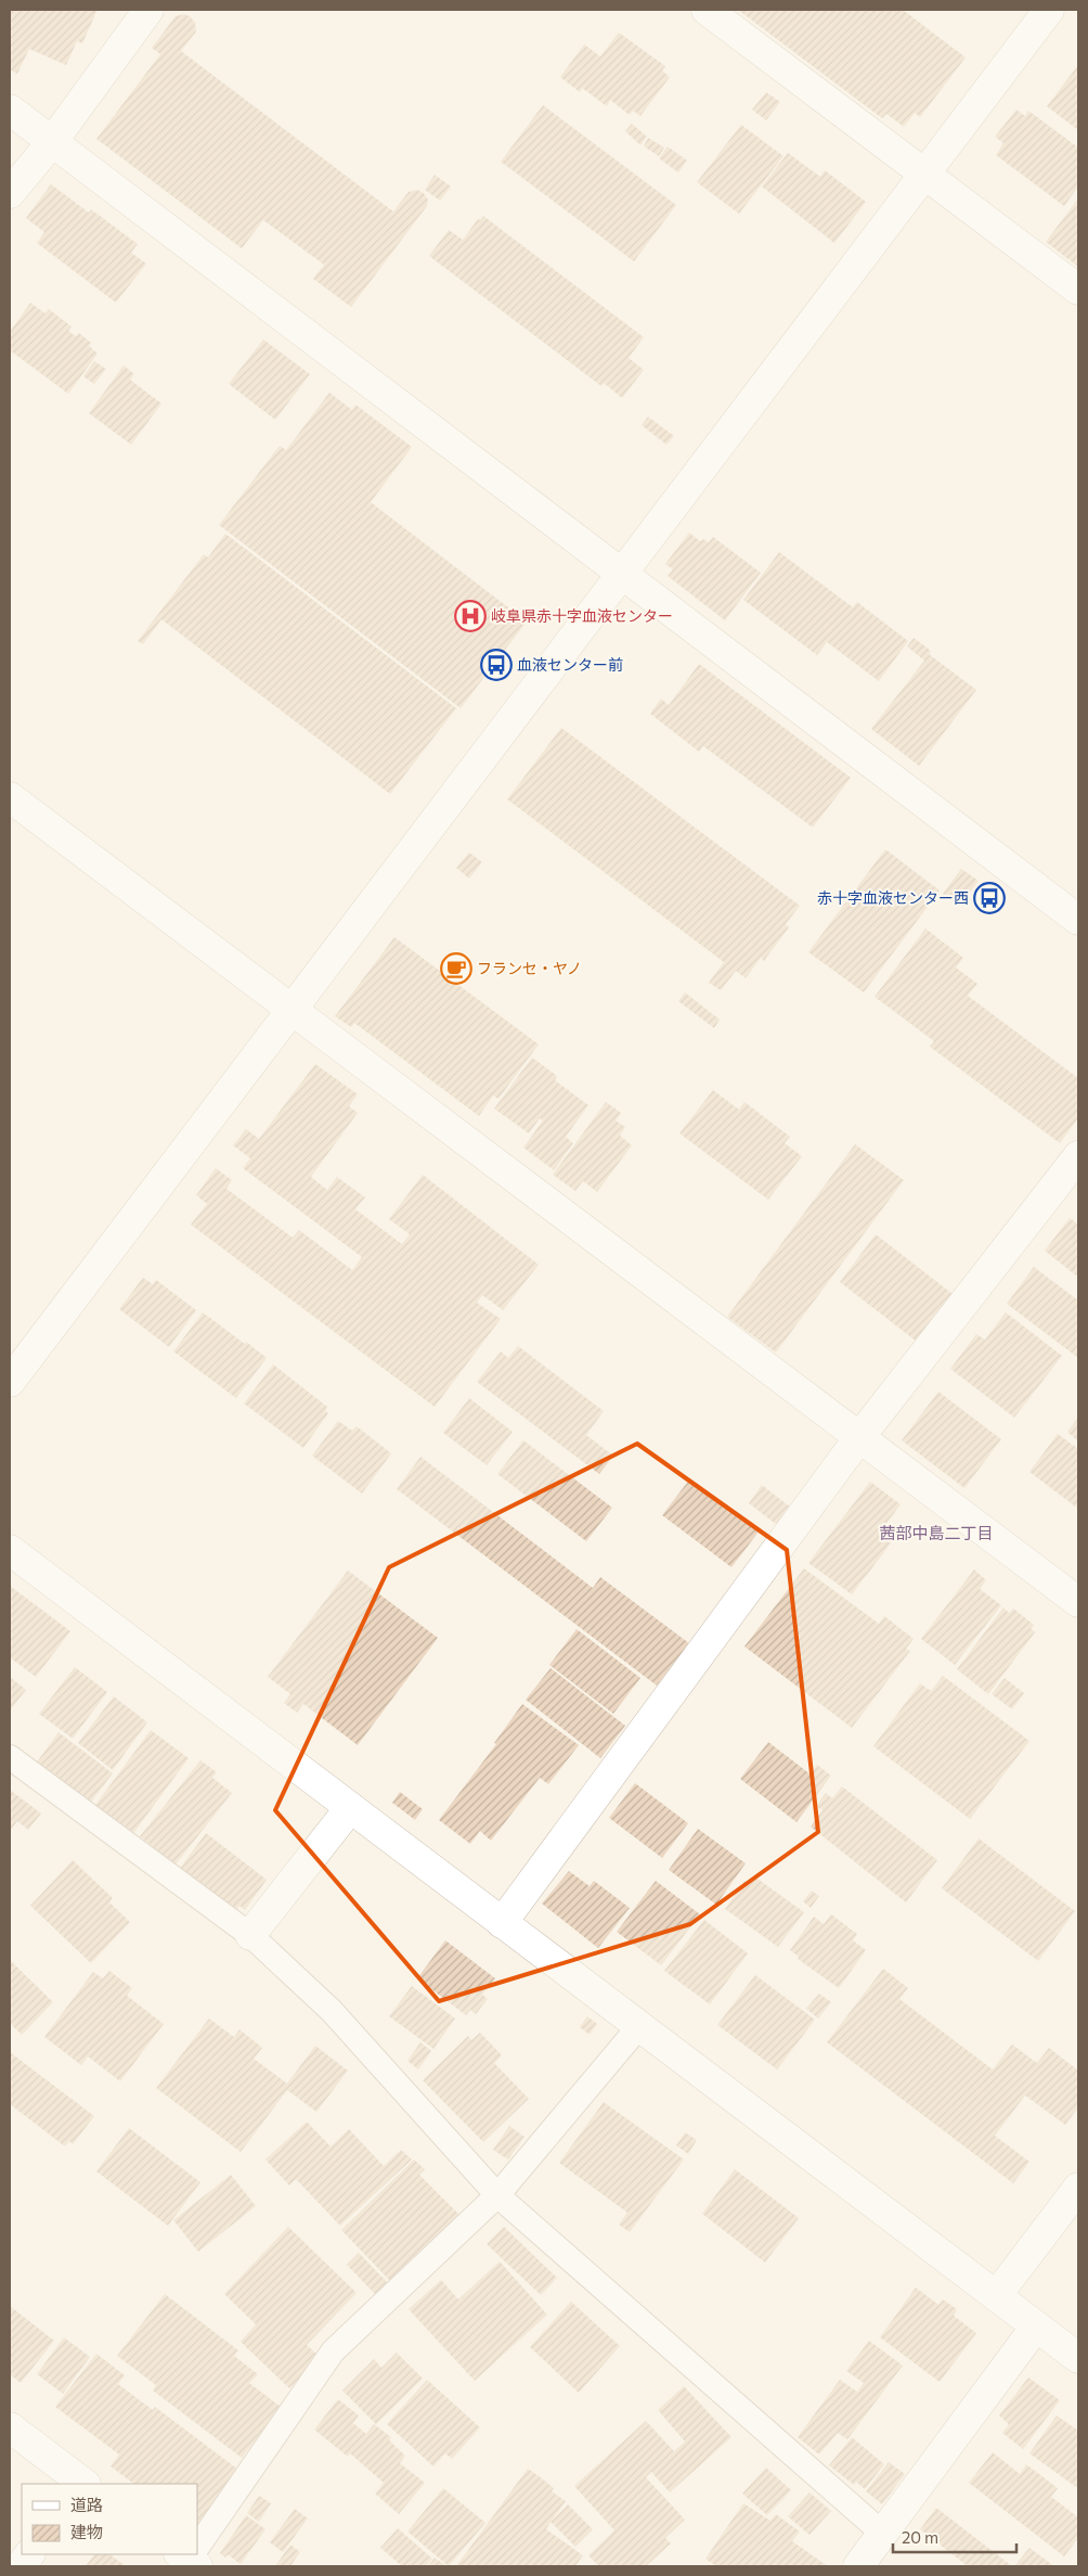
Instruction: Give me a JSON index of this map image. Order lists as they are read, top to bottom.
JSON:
{
  "districts": ["茜部中島二丁目"],
  "places": {
    "hospital": ["岐阜県赤十字血液センター"],
    "bus stop": ["血液センター前", "赤十字血液センター西"],
    "cafe": ["フランセ・ヤノ"]
  },
  "legend": ["道路", "建物"],
  "scale_bar": "20 m"
}
